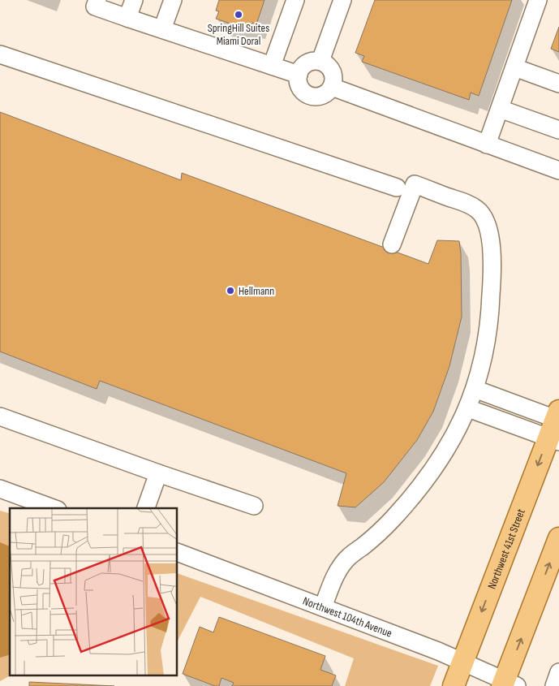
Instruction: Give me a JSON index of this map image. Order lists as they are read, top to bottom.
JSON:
{
  "streets": {
    "main road": ["Northwest 41st Street"],
    "street": ["Northwest 104th Avenue"]
  },
  "crossings": [
    ["Northwest 41st Street", "Northwest 104th Avenue"]
  ],
  "places": ["SpringHill Suites Miami Doral", "Hellmann"]
}
